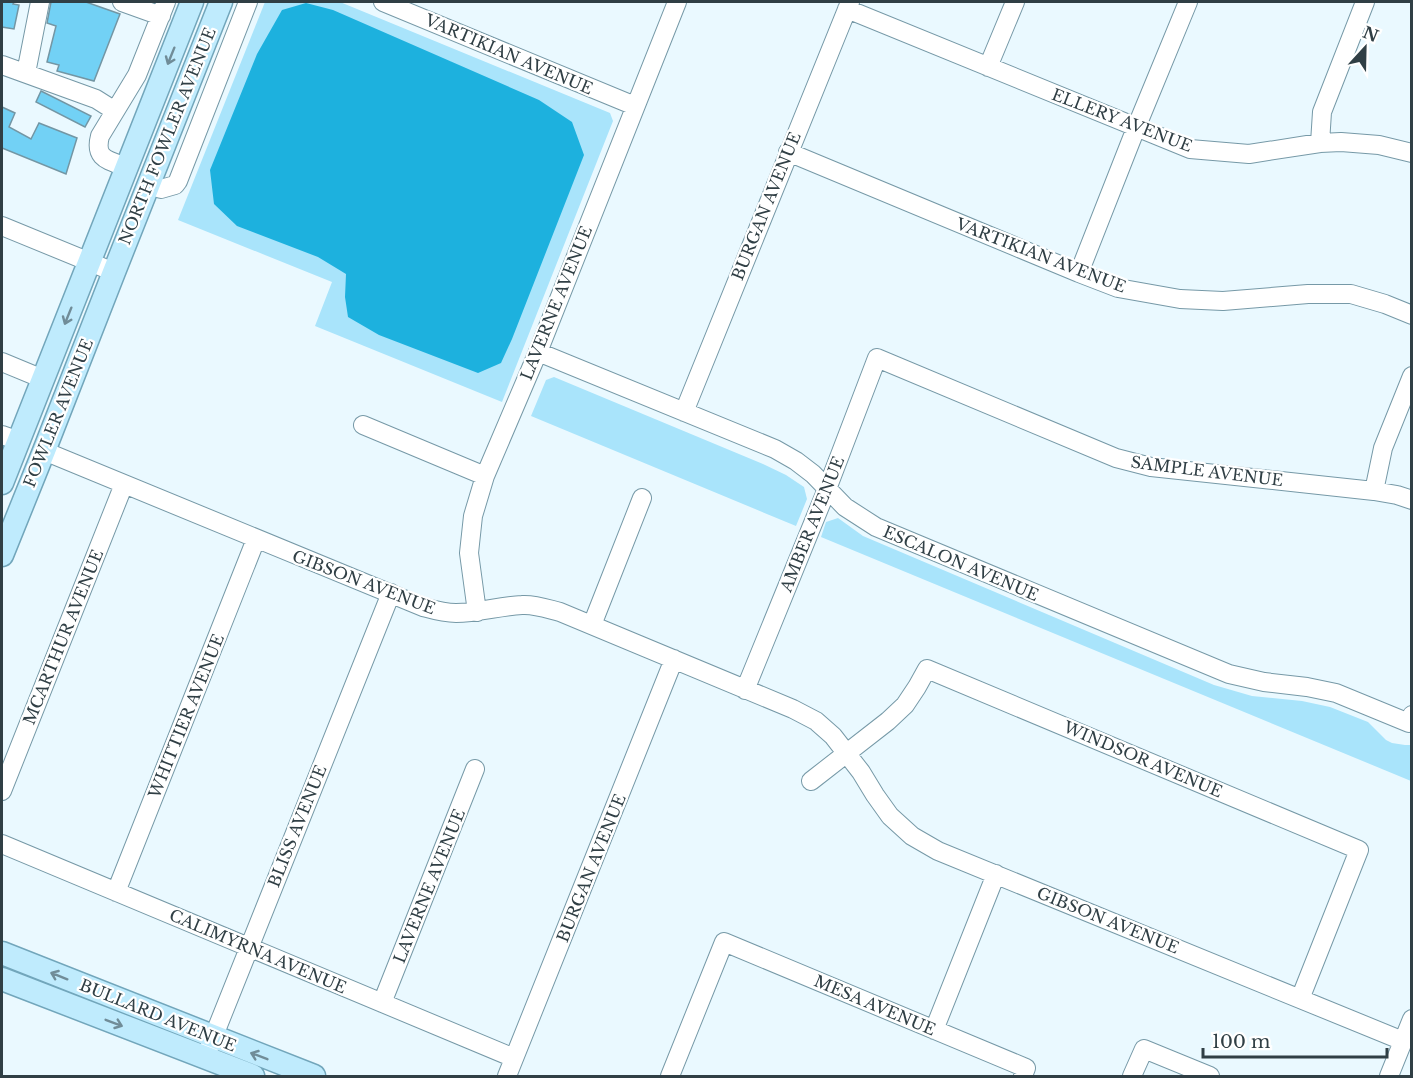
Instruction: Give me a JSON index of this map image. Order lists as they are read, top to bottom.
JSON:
{
  "streets": {
    "main road": ["NORTH FOWLER AVENUE", "FOWLER AVENUE", "BULLARD AVENUE"],
    "street": [
      "VARTIKIAN AVENUE",
      "ELLERY AVENUE",
      "BURGAN AVENUE",
      "LAVERNE AVENUE",
      "SAMPLE AVENUE",
      "AMBER AVENUE",
      "ESCALON AVENUE",
      "GIBSON AVENUE",
      "MCARTHUR AVENUE",
      "WHITTIER AVENUE",
      "WINDSOR AVENUE",
      "BLISS AVENUE",
      "CALIMYRNA AVENUE",
      "MESA AVENUE"
    ]
  },
  "crossings": [
    ["VARTIKIAN AVENUE", "BURGAN AVENUE"],
    ["VARTIKIAN AVENUE", "LAVERNE AVENUE"],
    ["ELLERY AVENUE", "BURGAN AVENUE"],
    ["NORTH FOWLER AVENUE", "FOWLER AVENUE"],
    ["BURGAN AVENUE", "ESCALON AVENUE"],
    ["BURGAN AVENUE", "GIBSON AVENUE"],
    ["BURGAN AVENUE", "CALIMYRNA AVENUE"],
    ["LAVERNE AVENUE", "ESCALON AVENUE"],
    ["LAVERNE AVENUE", "GIBSON AVENUE"],
    ["LAVERNE AVENUE", "CALIMYRNA AVENUE"],
    ["FOWLER AVENUE", "GIBSON AVENUE"],
    ["SAMPLE AVENUE", "AMBER AVENUE"],
    ["AMBER AVENUE", "ESCALON AVENUE"],
    ["AMBER AVENUE", "GIBSON AVENUE"],
    ["GIBSON AVENUE", "MCARTHUR AVENUE"],
    ["GIBSON AVENUE", "WHITTIER AVENUE"],
    ["GIBSON AVENUE", "WINDSOR AVENUE"],
    ["GIBSON AVENUE", "BLISS AVENUE"],
    ["WHITTIER AVENUE", "CALIMYRNA AVENUE"],
    ["BLISS AVENUE", "CALIMYRNA AVENUE"],
    ["BLISS AVENUE", "BULLARD AVENUE"]
  ],
  "scale_bar": "100 m",
  "north": "top"
}
